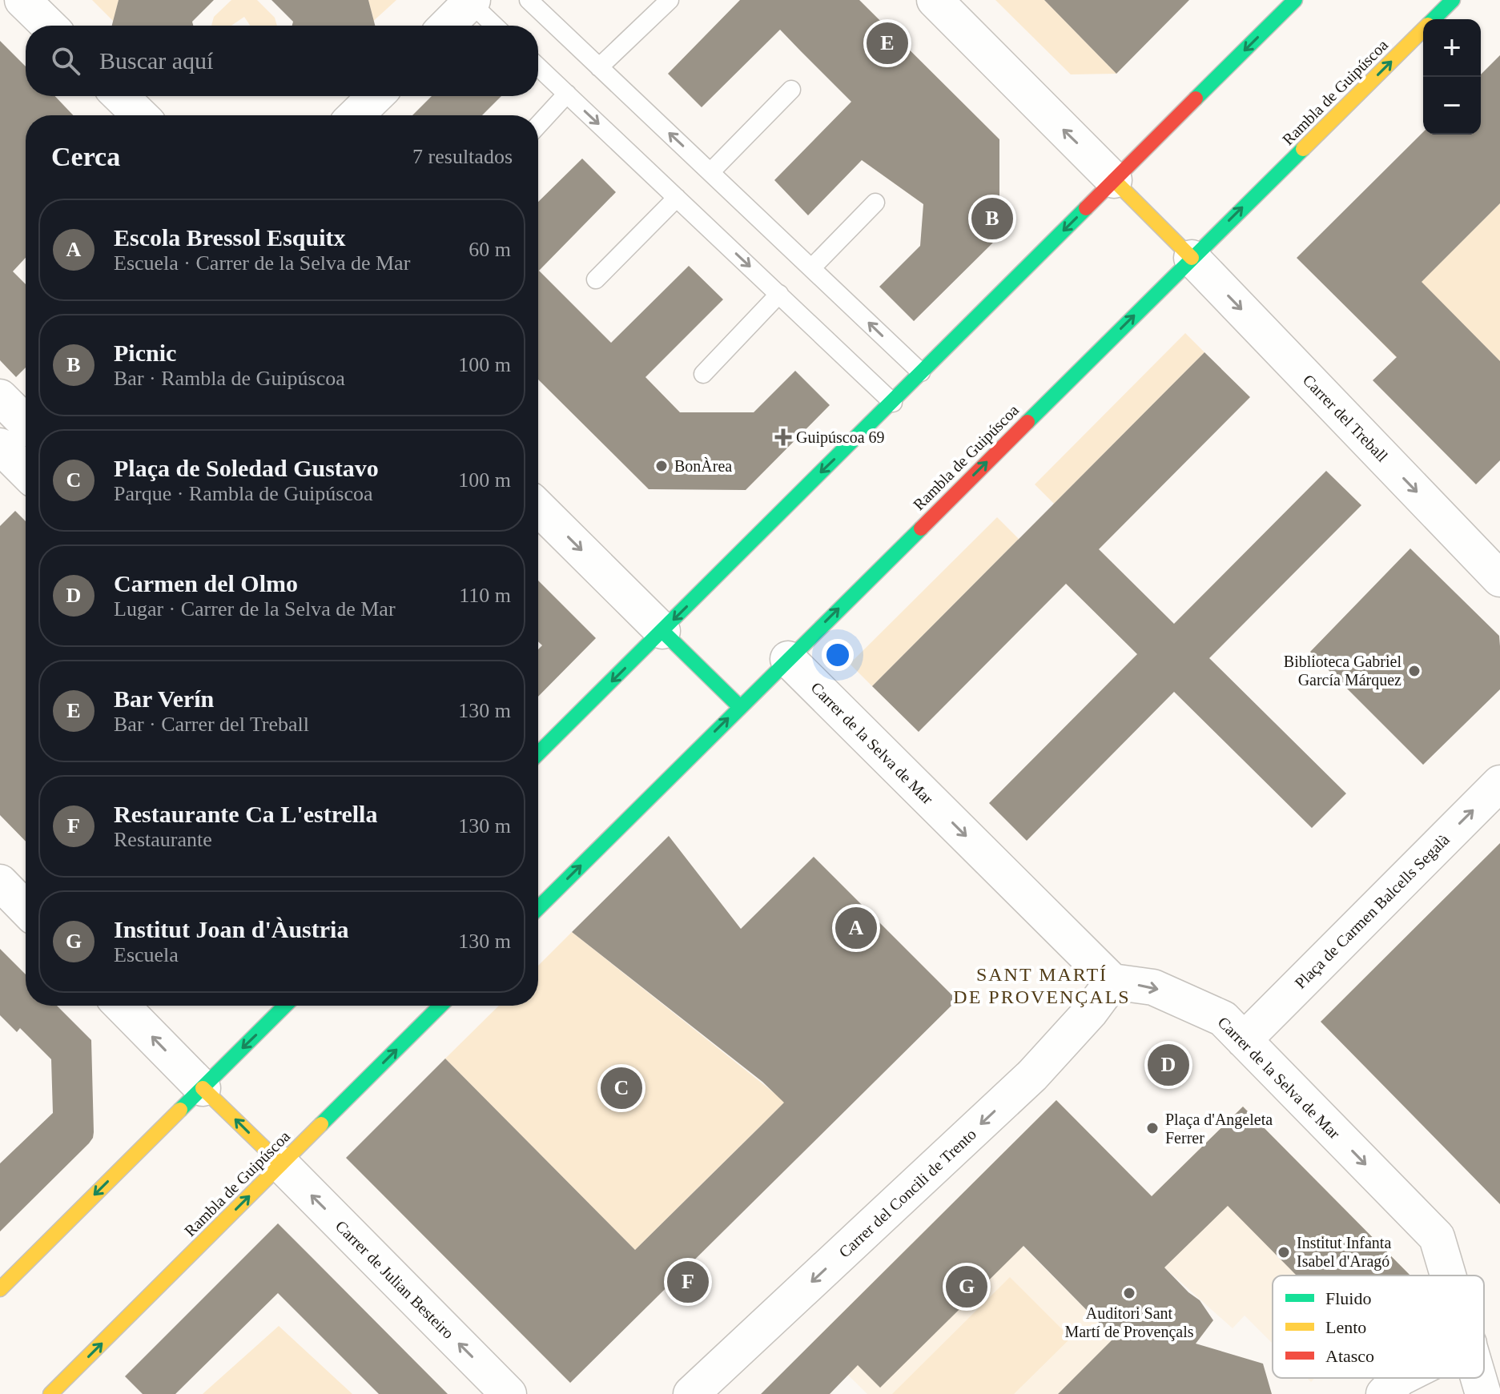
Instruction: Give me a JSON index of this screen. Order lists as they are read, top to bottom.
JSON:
{
  "streets": {
    "street": [
      "Rambla de Guipúscoa",
      "Carrer del Treball",
      "Carrer de la Selva de Mar",
      "Plaça de Carmen Balcells Segalà",
      "Carrer del Concili de Trento",
      "Carrer de Julian Besteiro"
    ]
  },
  "crossings": [
    ["Rambla de Guipúscoa", "Carrer del Treball"],
    ["Rambla de Guipúscoa", "Carrer de la Selva de Mar"],
    ["Rambla de Guipúscoa", "Carrer de Julian Besteiro"],
    ["Carrer de la Selva de Mar", "Plaça de Carmen Balcells Segalà"],
    ["Carrer de la Selva de Mar", "Carrer del Concili de Trento"]
  ],
  "one_way": [
    "Carrer del Treball",
    "Carrer de la Selva de Mar",
    "Plaça de Carmen Balcells Segalà",
    "Carrer del Concili de Trento",
    "Carrer de Julian Besteiro"
  ],
  "districts": ["SANT MARTÍ DE PROVENÇALS"],
  "places": {
    "health": ["Guipúscoa 69"],
    "other": [
      "BonÀrea",
      "Biblioteca Gabriel García Márquez",
      "Plaça d'Angeleta Ferrer",
      "Institut Infanta Isabel d'Aragó",
      "Auditori Sant Martí de Provençals"
    ]
  },
  "legend": ["Fluido", "Lento", "Atasco"],
  "page": {
    "map_buttons": ["+", "−"],
    "pins": [
      "E",
      "B",
      "A",
      "D",
      "C",
      "F",
      "G"
    ],
    "search": "Buscar aquí",
    "heading": ["Cerca", "7 resultados"],
    "list": [
      {
        "mark": "A",
        "name": "Escola Bressol Esquitx",
        "note": "Escuela · Carrer de la Selva de Mar",
        "value": "60 m"
      },
      {
        "mark": "B",
        "name": "Picnic",
        "note": "Bar · Rambla de Guipúscoa",
        "value": "100 m"
      },
      {
        "mark": "C",
        "name": "Plaça de Soledad Gustavo",
        "note": "Parque · Rambla de Guipúscoa",
        "value": "100 m"
      },
      {
        "mark": "D",
        "name": "Carmen del Olmo",
        "note": "Lugar · Carrer de la Selva de Mar",
        "value": "110 m"
      },
      {
        "mark": "E",
        "name": "Bar Verín",
        "note": "Bar · Carrer del Treball",
        "value": "130 m"
      },
      {
        "mark": "F",
        "name": "Restaurante Ca L'estrella",
        "note": "Restaurante",
        "value": "130 m"
      },
      {
        "mark": "G",
        "name": "Institut Joan d'Àustria",
        "note": "Escuela",
        "value": "130 m"
      }
    ]
  }
}
